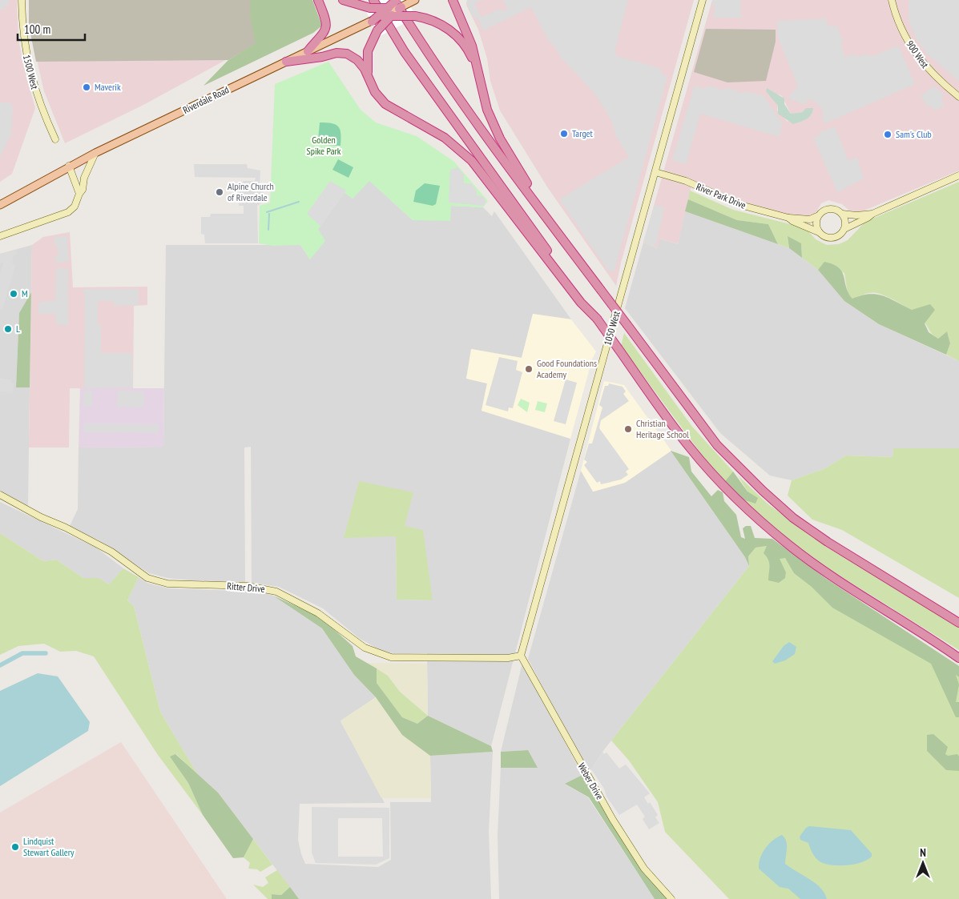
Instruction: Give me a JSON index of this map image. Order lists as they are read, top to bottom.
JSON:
{
  "streets": {
    "main road": ["Riverdale Road"],
    "street": [
      "900 West",
      "1500 West",
      "River Park Drive",
      "1050 West",
      "Ritter Drive",
      "Weber Drive"
    ]
  },
  "crossings": [
    ["River Park Drive", "1050 West"],
    ["1050 West", "Ritter Drive"],
    ["1050 West", "Weber Drive"],
    ["Ritter Drive", "Weber Drive"]
  ],
  "parks": ["Golden Spike Park"],
  "places": [
    "Maverik",
    "Target",
    "Sam's Club",
    "Alpine Church of Riverdale",
    "M",
    "L",
    "Good Foundations Academy",
    "Christian Heritage School",
    "Lindquist Stewart Gallery"
  ],
  "scale_bar": "100 m",
  "north": "top"
}
